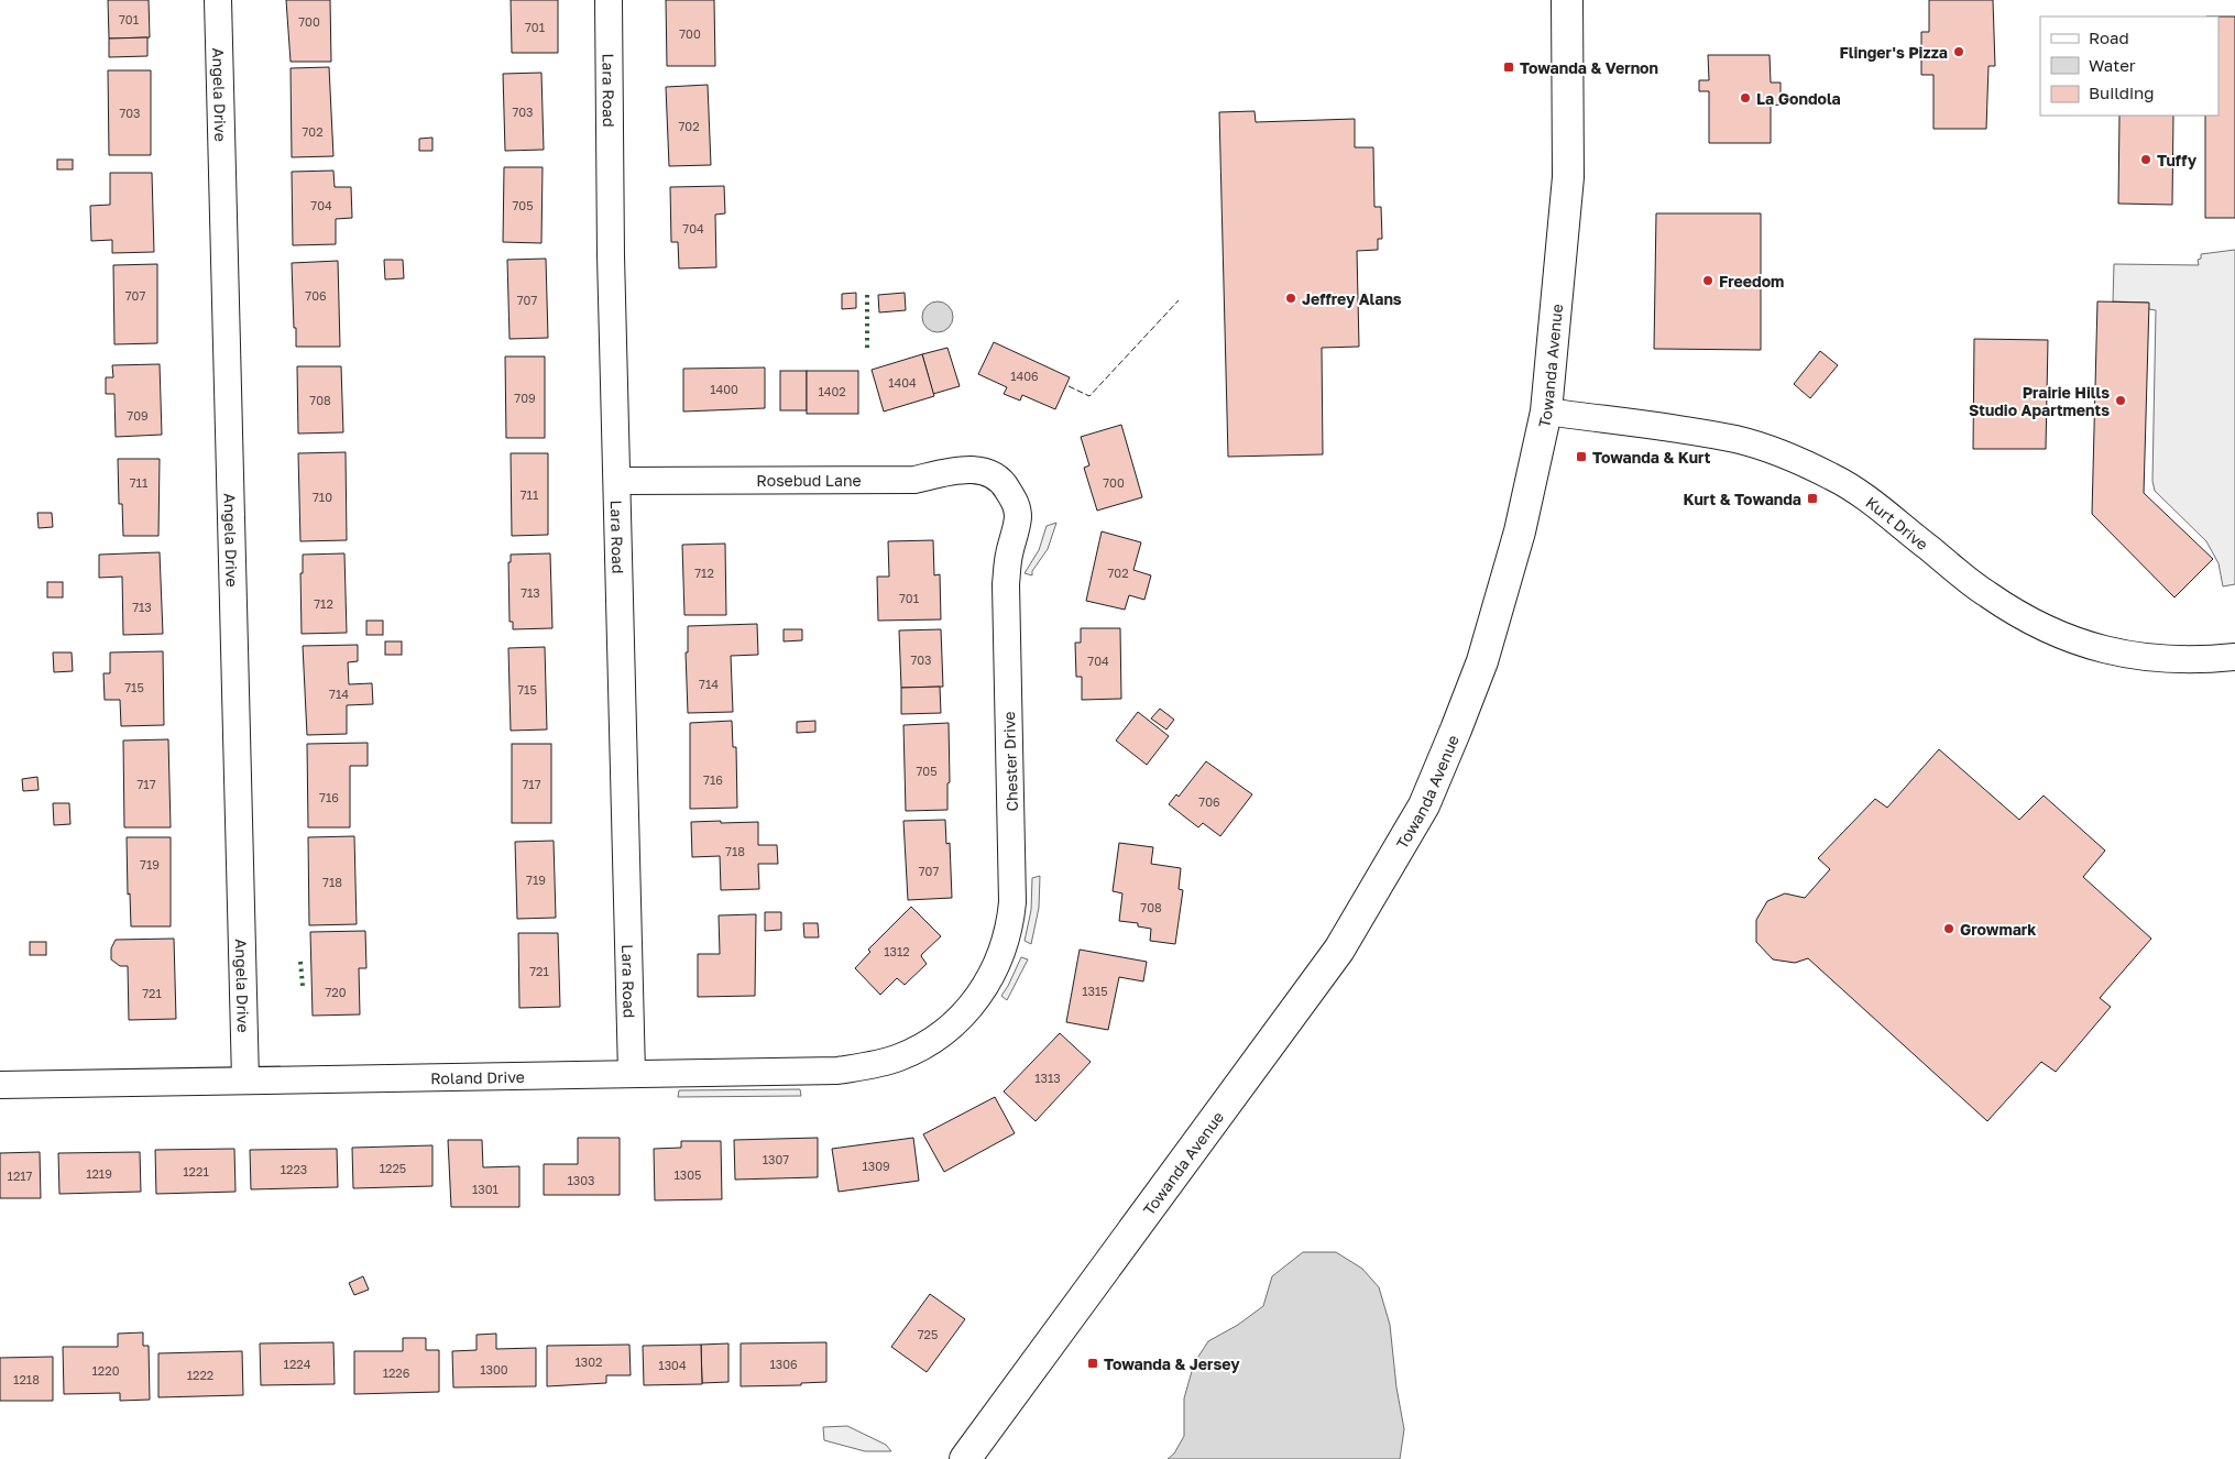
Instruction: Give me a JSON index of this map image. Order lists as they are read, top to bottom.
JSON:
{
  "streets": {
    "main road": ["Towanda Avenue"],
    "street": [
      "Lara Road",
      "Angela Drive",
      "Rosebud Lane",
      "Kurt Drive",
      "Chester Drive",
      "Roland Drive"
    ]
  },
  "crossings": [
    ["Lara Road", "Rosebud Lane"],
    ["Lara Road", "Roland Drive"],
    ["Angela Drive", "Roland Drive"],
    ["Towanda Avenue", "Kurt Drive"],
    ["Rosebud Lane", "Chester Drive"],
    ["Chester Drive", "Roland Drive"]
  ],
  "places": {
    "other": [
      "Flinger's Pizza",
      "La Gondola",
      "Tuffy",
      "Freedom",
      "Jeffrey Alans",
      "Prairie Hills Studio Apartments",
      "Growmark"
    ],
    "transit": [
      "Towanda & Vernon",
      "Towanda & Kurt",
      "Kurt & Towanda",
      "Towanda & Jersey"
    ]
  },
  "house_numbers": [
    "701",
    "700",
    "701",
    "700",
    "703",
    "703",
    "702",
    "702",
    "704",
    "705",
    "704",
    "707",
    "706",
    "707",
    "1406",
    "1404",
    "1400",
    "1402",
    "709",
    "708",
    "709",
    "711",
    "700",
    "711",
    "710",
    "712",
    "702",
    "713",
    "701",
    "712",
    "713",
    "703",
    "704",
    "714",
    "715",
    "715",
    "714",
    "705",
    "716",
    "717",
    "717",
    "716",
    "706",
    "718",
    "719",
    "707",
    "719",
    "718",
    "708",
    "1312",
    "721",
    "1315",
    "720",
    "721",
    "1313",
    "1307",
    "1309",
    "1225",
    "1223",
    "1221",
    "1219",
    "1305",
    "1217",
    "1303",
    "1301",
    "725",
    "1302",
    "1224",
    "1306",
    "1304",
    "1300",
    "1220",
    "1226",
    "1222",
    "1218"
  ],
  "legend": ["Road", "Water", "Building"]
}
